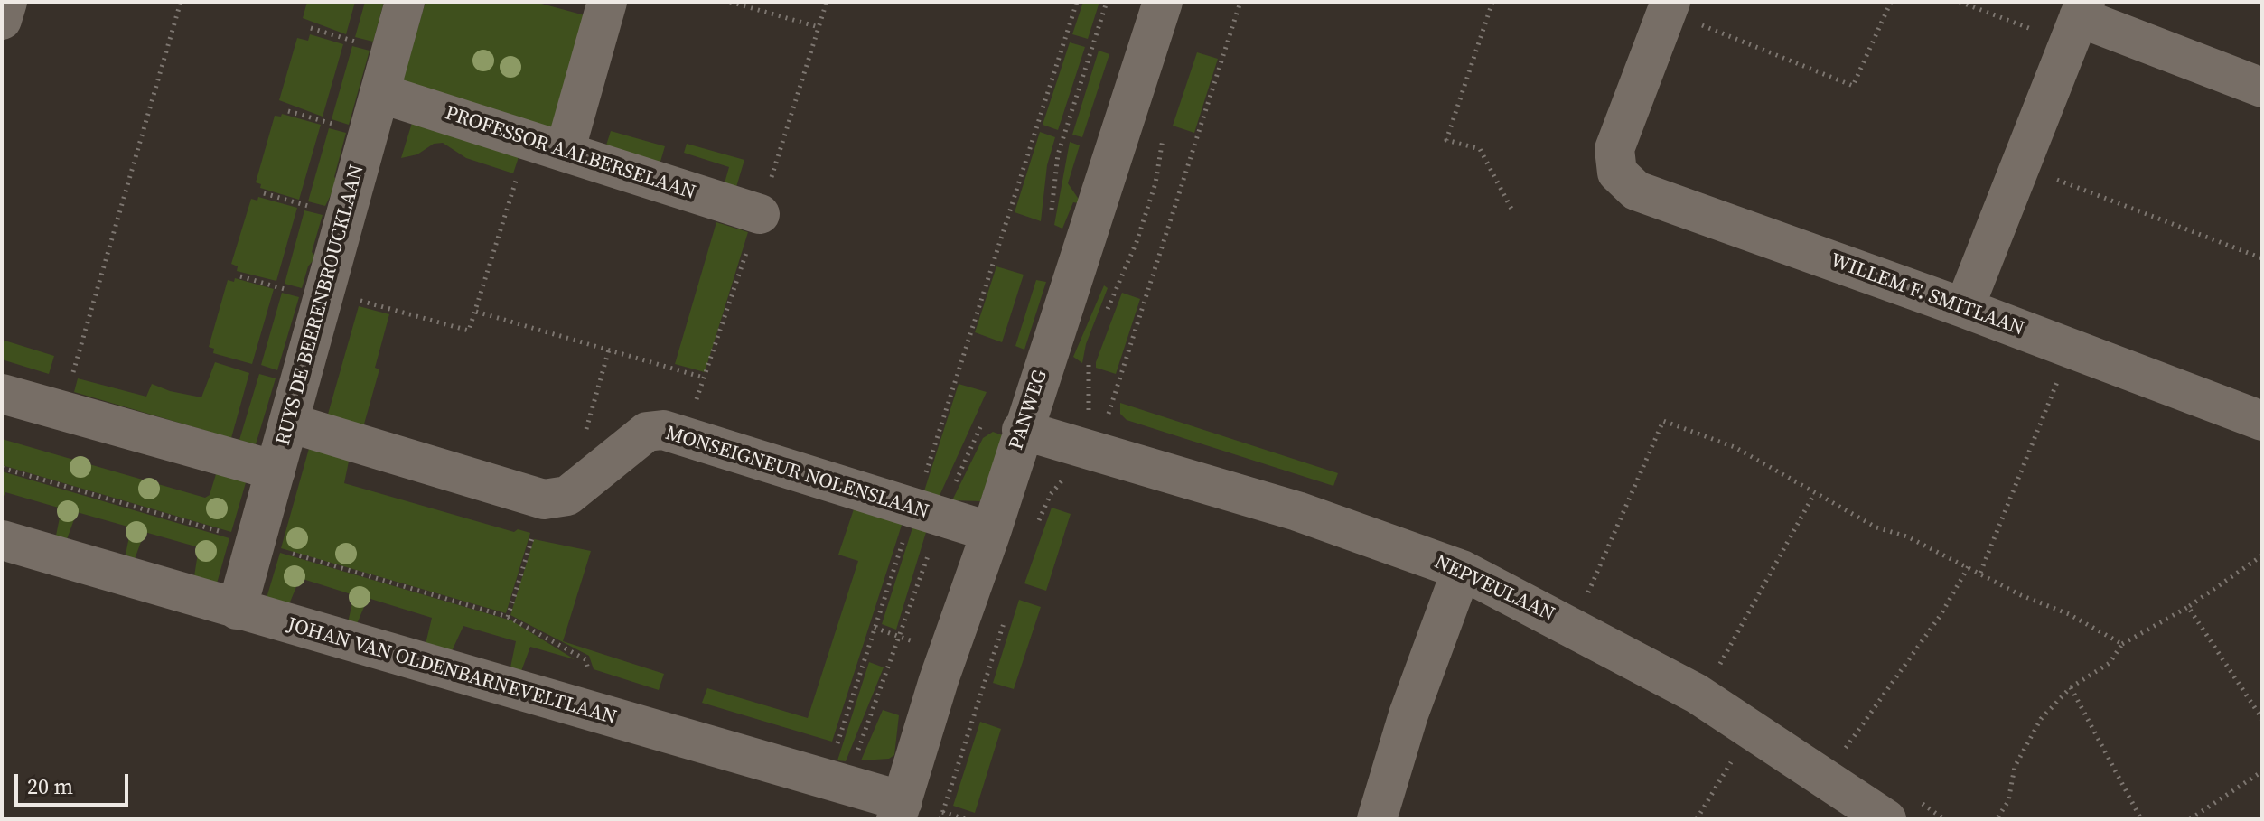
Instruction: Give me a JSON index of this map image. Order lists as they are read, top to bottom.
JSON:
{
  "streets": {
    "street": [
      "PROFESSOR AALBERSELAAN",
      "WILLEM F. SMITLAAN",
      "RUYS DE BEERENBROUCKLAAN",
      "PANWEG",
      "MONSEIGNEUR NOLENSLAAN",
      "NEPVEULAAN",
      "JOHAN VAN OLDENBARNEVELTLAAN"
    ]
  },
  "crossings": [
    ["PROFESSOR AALBERSELAAN", "RUYS DE BEERENBROUCKLAAN"],
    ["RUYS DE BEERENBROUCKLAAN", "JOHAN VAN OLDENBARNEVELTLAAN"],
    ["PANWEG", "MONSEIGNEUR NOLENSLAAN"],
    ["PANWEG", "NEPVEULAAN"],
    ["PANWEG", "JOHAN VAN OLDENBARNEVELTLAAN"]
  ],
  "scale_bar": "20 m"
}
